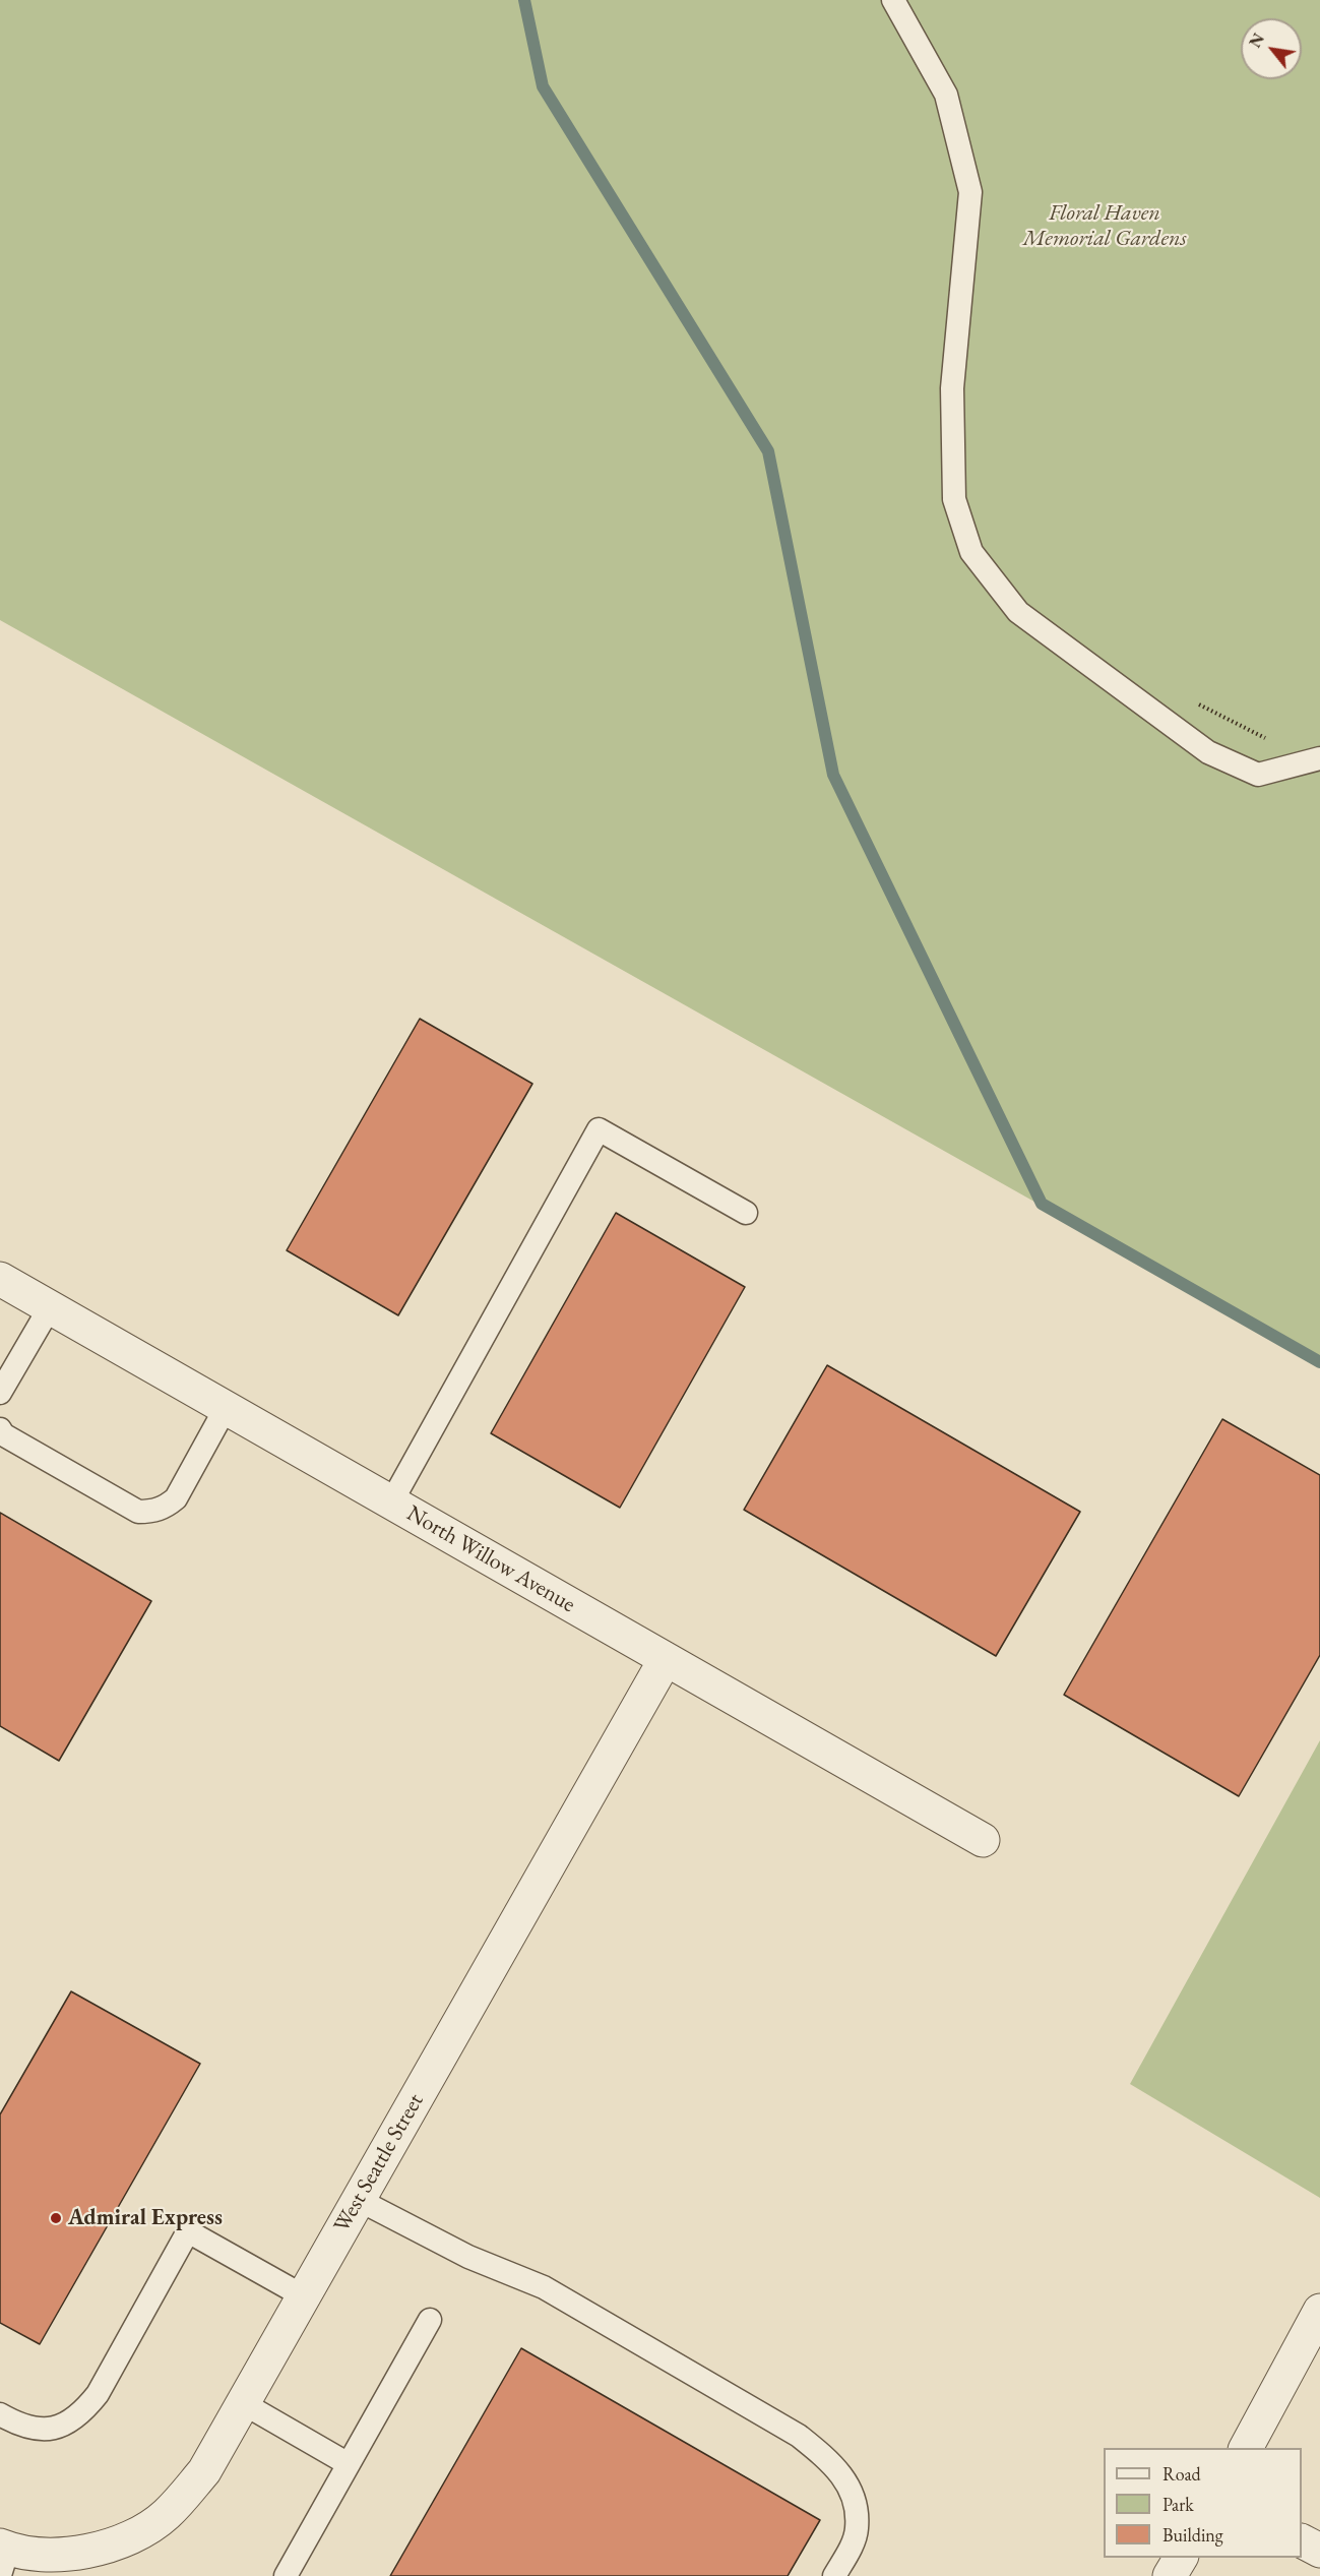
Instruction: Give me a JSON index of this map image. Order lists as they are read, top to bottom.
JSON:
{
  "streets": {
    "street": ["North Willow Avenue", "West Seattle Street"]
  },
  "crossings": [
    ["North Willow Avenue", "West Seattle Street"]
  ],
  "parks": ["Floral Haven Memorial Gardens"],
  "places": ["Admiral Express"],
  "legend": ["Road", "Park", "Building"],
  "north": "top left"
}
